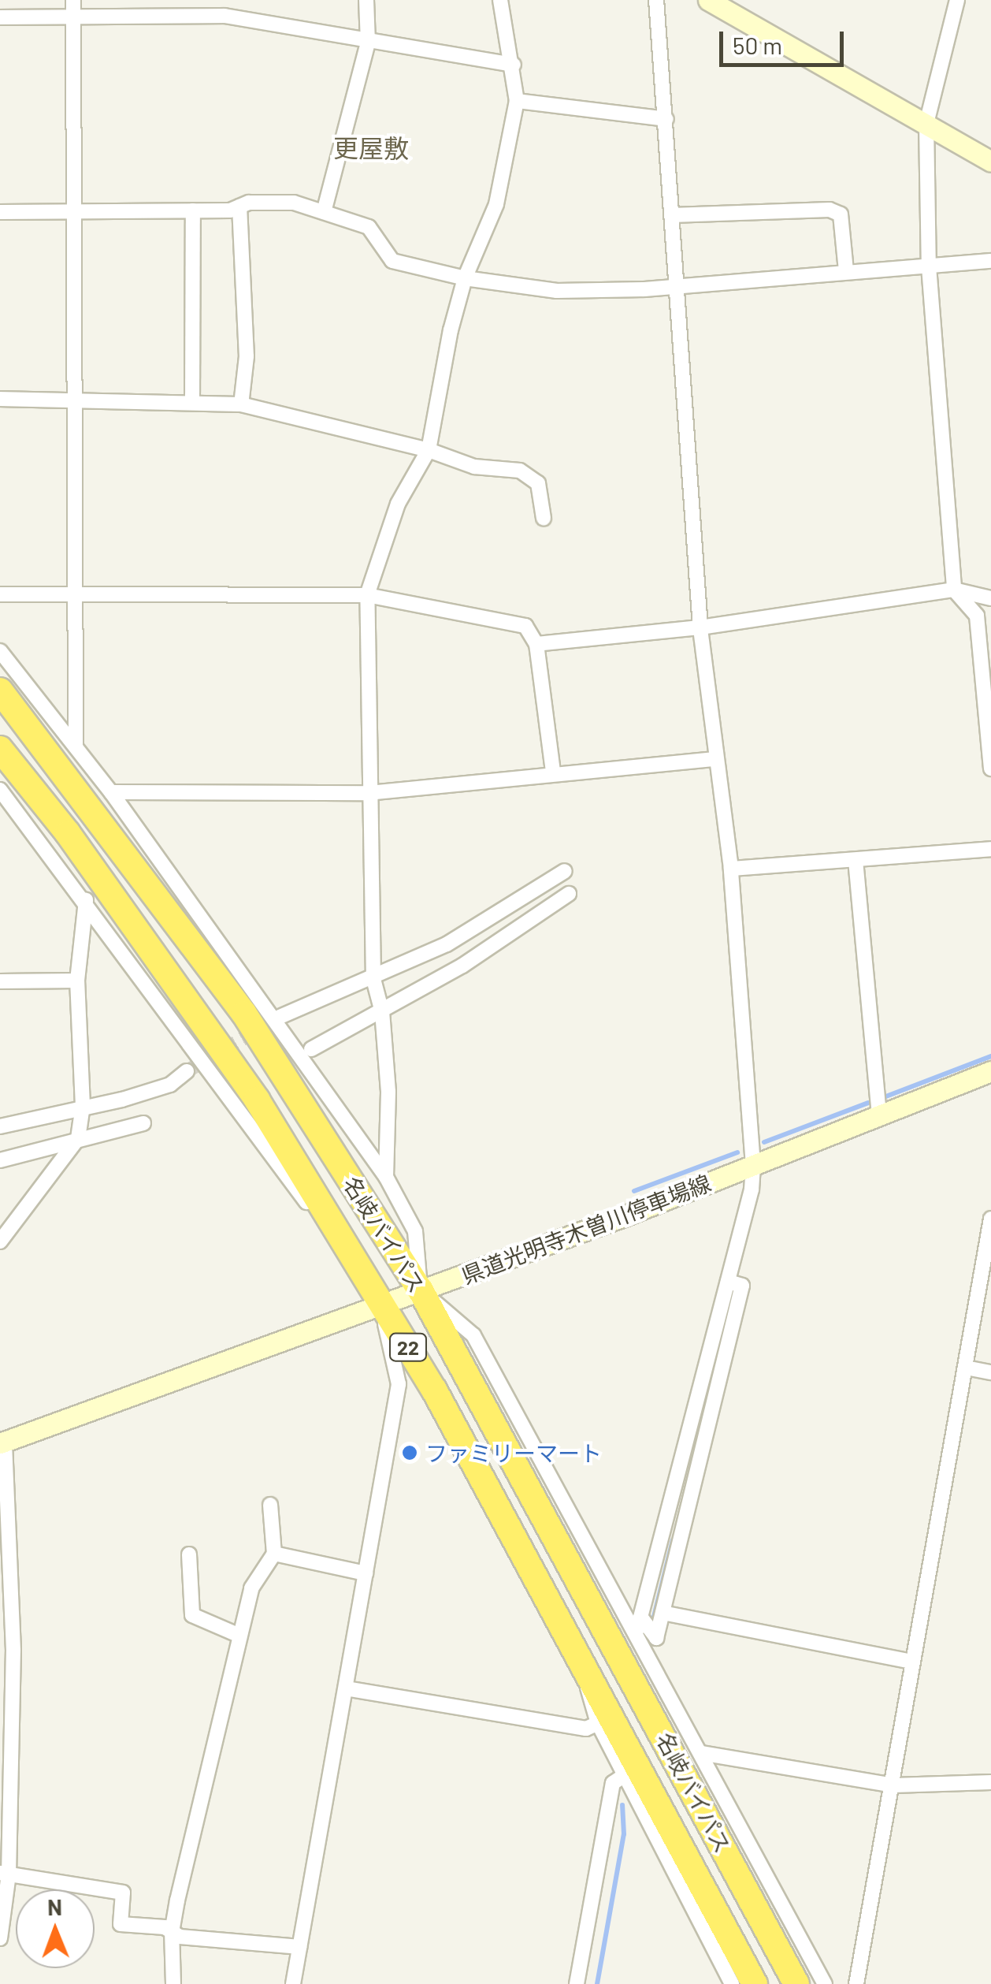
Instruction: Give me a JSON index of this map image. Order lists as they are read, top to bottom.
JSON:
{
  "streets": {
    "highway": ["名岐バイパス", "22"],
    "main road": ["県道光明寺木曽川停車場線"]
  },
  "crossings": [
    ["県道光明寺木曽川停車場線", "名岐バイパス"]
  ],
  "districts": ["更屋敷"],
  "places": ["ファミリーマート"],
  "scale_bar": "50 m",
  "north": "top"
}
